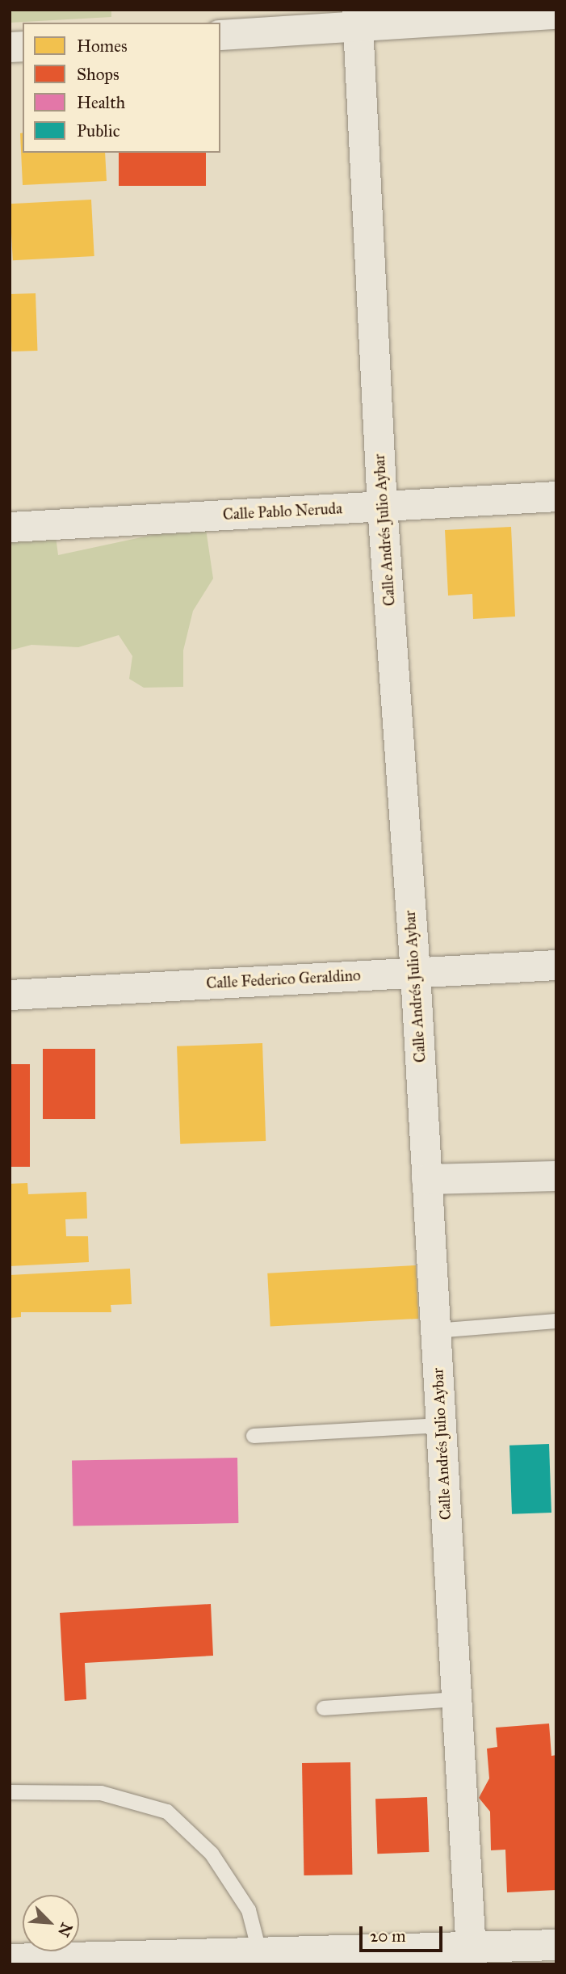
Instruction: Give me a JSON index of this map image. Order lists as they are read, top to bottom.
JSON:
{
  "streets": {
    "street": ["Calle Pablo Neruda", "Calle Andrés Julio Aybar", "Calle Federico Geraldino"]
  },
  "crossings": [
    ["Calle Pablo Neruda", "Calle Andrés Julio Aybar"],
    ["Calle Andrés Julio Aybar", "Calle Federico Geraldino"]
  ],
  "legend": [
    "Homes",
    "Shops",
    "Health",
    "Public"
  ],
  "scale_bar": "20 m",
  "north": "bottom right"
}
